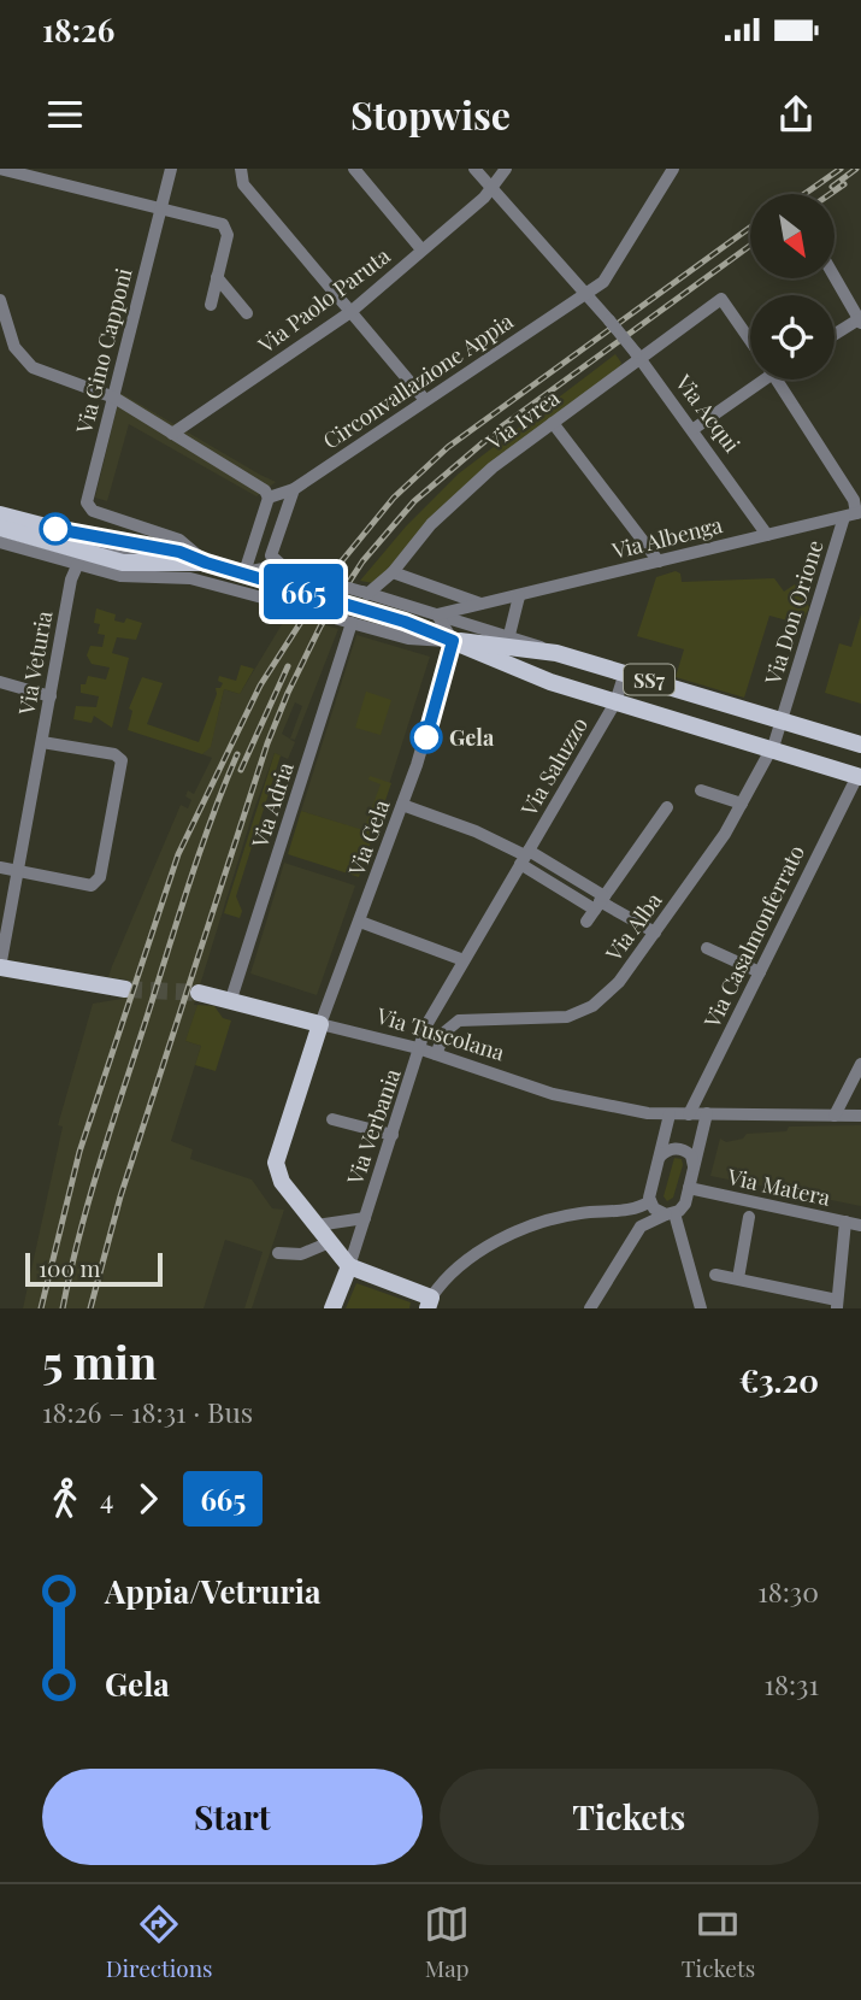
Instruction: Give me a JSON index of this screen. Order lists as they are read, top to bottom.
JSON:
{
  "streets": {
    "main road": ["SS7", "Via Tuscolana"],
    "street": [
      "Via Paolo Paruta",
      "Via Gino Capponi",
      "Circonvallazione Appia",
      "Via Acqui",
      "Via Ivrea",
      "Via Albenga",
      "Via Don Orione",
      "Via Veturia",
      "Via Saluzzo",
      "Via Adria",
      "Via Gela",
      "Via Alba",
      "Via Casalmonferrato",
      "Via Verbania",
      "Via Matera"
    ]
  },
  "crossings": [
    ["Via Paolo Paruta", "Via Acqui"],
    ["Via Gino Capponi", "SS7"],
    ["Circonvallazione Appia", "Via Acqui"],
    ["Via Acqui", "Via Ivrea"],
    ["Via Acqui", "Via Albenga"],
    ["Via Ivrea", "SS7"],
    ["Via Ivrea", "Via Adria"],
    ["Via Albenga", "Via Don Orione"],
    ["Via Don Orione", "SS7"],
    ["Via Don Orione", "Via Alba"],
    ["SS7", "Via Saluzzo"],
    ["SS7", "Via Adria"],
    ["SS7", "Via Gela"],
    ["SS7", "Via Alba"],
    ["SS7", "Via Casalmonferrato"],
    ["Via Saluzzo", "Via Verbania"],
    ["Via Adria", "Via Tuscolana"],
    ["Via Gela", "Via Tuscolana"],
    ["Via Casalmonferrato", "Via Tuscolana"],
    ["Via Tuscolana", "Via Verbania"]
  ],
  "places": ["Gela"],
  "lines": ["bus line 665"],
  "scale_bar": "100 m",
  "north": "bottom right",
  "page": {
    "status": "18:26",
    "header": "Stopwise",
    "on_map": "665",
    "scale": "100 m",
    "heading": ["5 min", "18:26 – 18:31 · Bus", "€3.20"],
    "legs": ["4", "665"],
    "list": [
      {
        "name": "Appia/Vetruria",
        "value": "18:30"
      },
      {
        "name": "Gela",
        "value": "18:31"
      }
    ],
    "buttons": ["Start", "Tickets"],
    "tabs": ["Directions", "Map", "Tickets"]
  }
}
